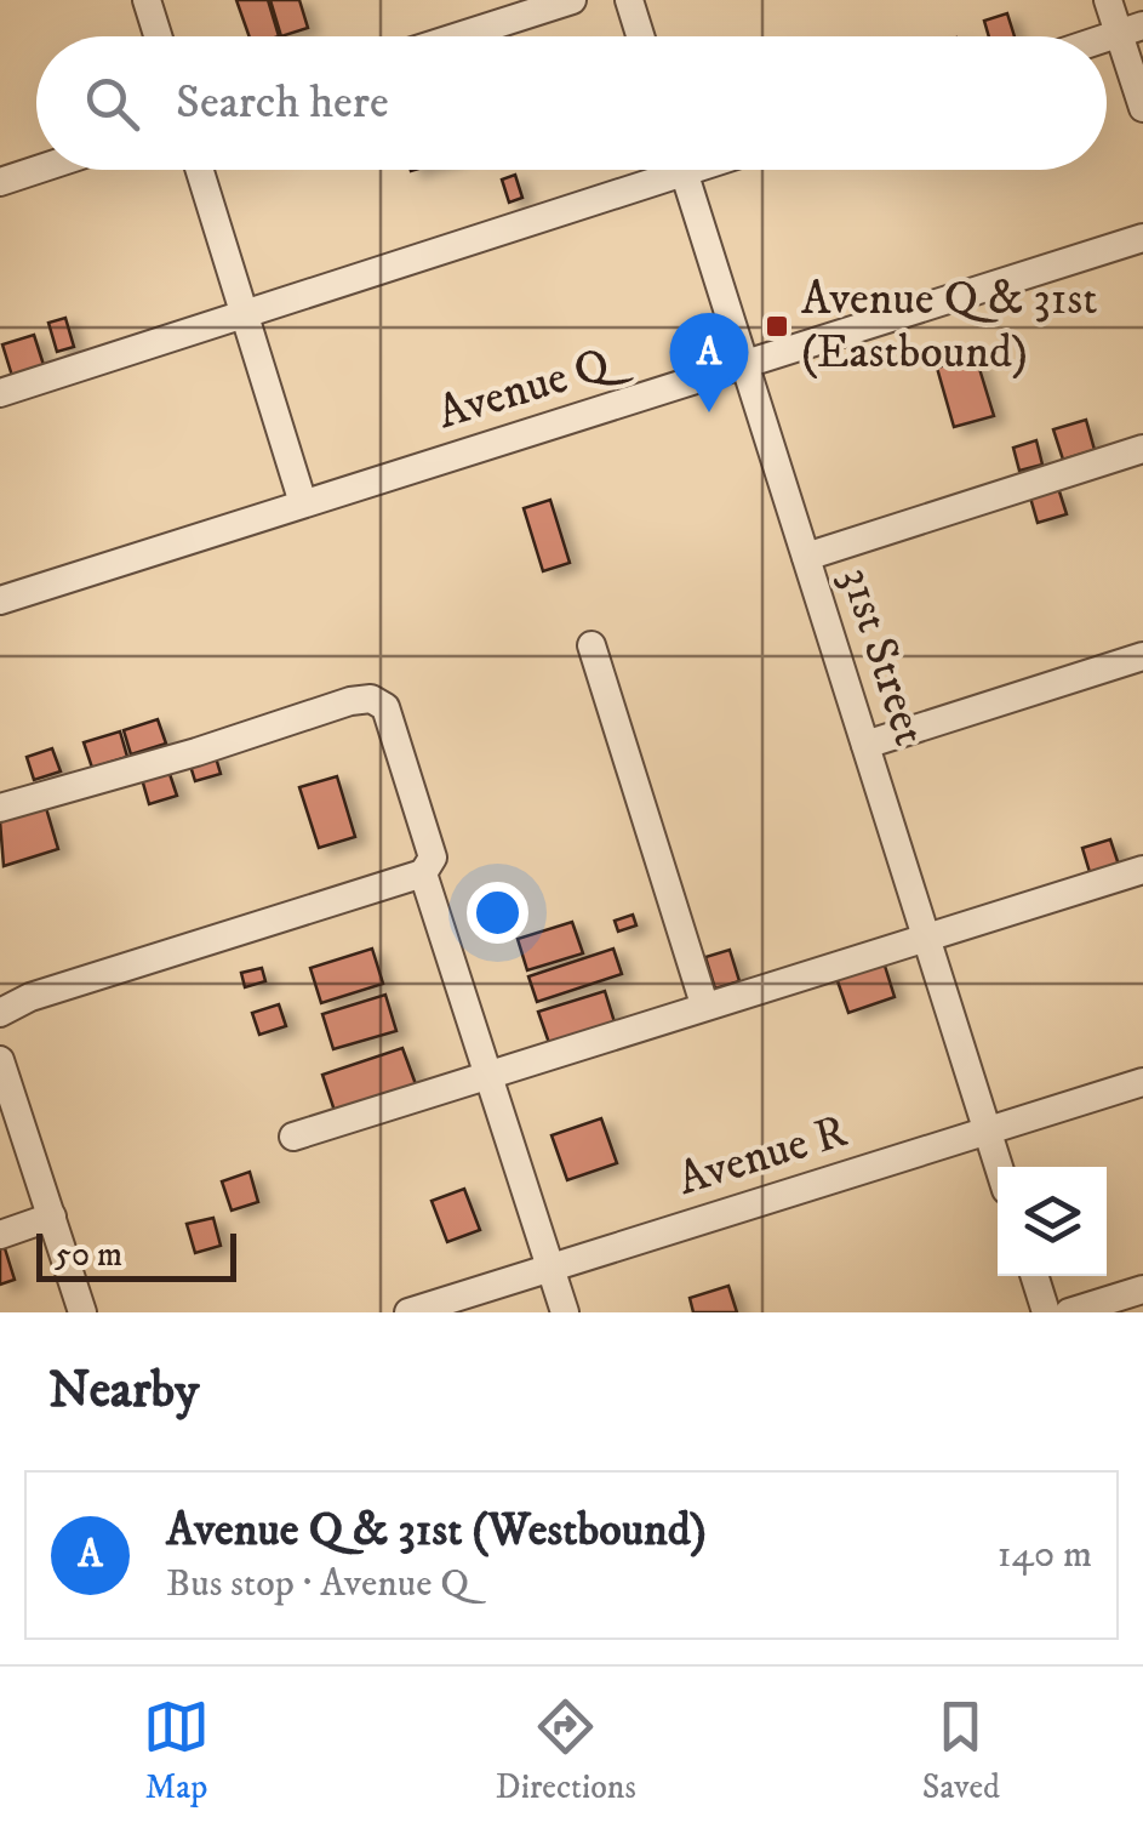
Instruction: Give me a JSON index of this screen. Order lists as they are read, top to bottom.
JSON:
{
  "streets": {
    "street": ["Avenue Q", "31st Street", "Avenue R"]
  },
  "crossings": [
    ["Avenue Q", "31st Street"],
    ["31st Street", "Avenue R"]
  ],
  "places": {
    "transit": ["Avenue Q & 31st (Eastbound)"]
  },
  "scale_bar": "50 m",
  "page": {
    "search": "Search here",
    "pins": "A",
    "scale": "50 m",
    "heading": "Nearby",
    "list": [
      {
        "mark": "A",
        "name": "Avenue Q & 31st (Westbound)",
        "note": "Bus stop · Avenue Q",
        "value": "140 m"
      }
    ],
    "nav": ["Map", "Directions", "Saved"]
  }
}
